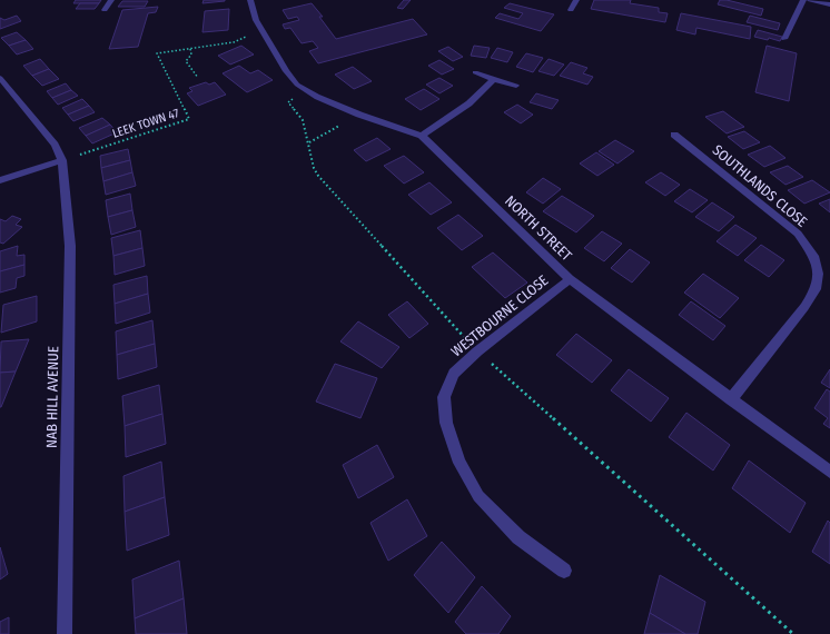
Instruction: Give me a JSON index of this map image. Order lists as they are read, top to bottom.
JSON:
{
  "streets": {
    "street": [
      "SOUTHLANDS CLOSE",
      "NORTH STREET",
      "WESTBOURNE CLOSE",
      "NAB HILL AVENUE"
    ],
    "path": ["LEEK TOWN 47"]
  },
  "crossings": [
    ["LEEK TOWN 47", "NORTH STREET"],
    ["LEEK TOWN 47", "NAB HILL AVENUE"],
    ["SOUTHLANDS CLOSE", "NORTH STREET"],
    ["NORTH STREET", "WESTBOURNE CLOSE"]
  ]
}
